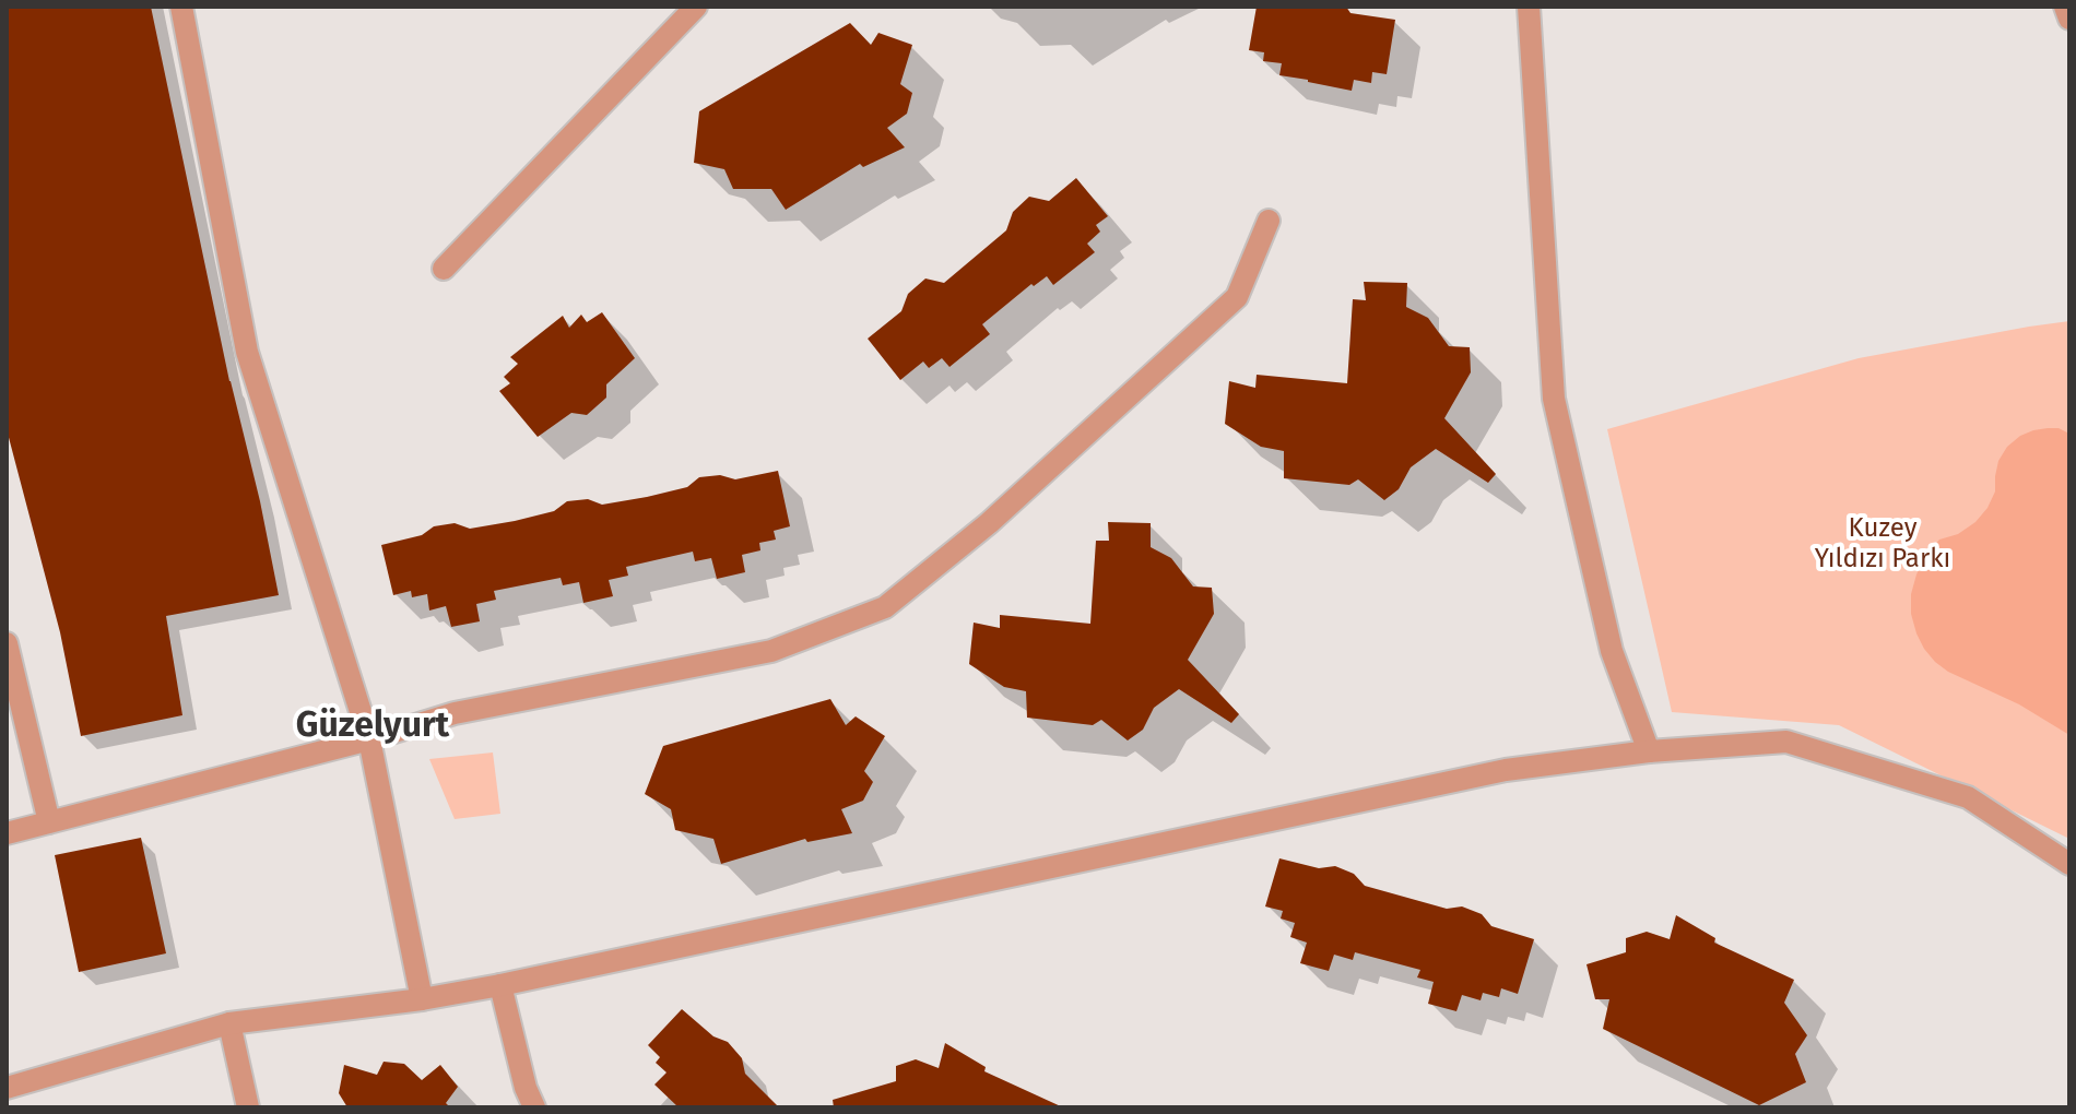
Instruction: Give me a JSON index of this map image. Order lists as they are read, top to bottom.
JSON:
{
  "districts": ["Güzelyurt"],
  "parks": ["Kuzey Yıldızı Parkı"]
}
